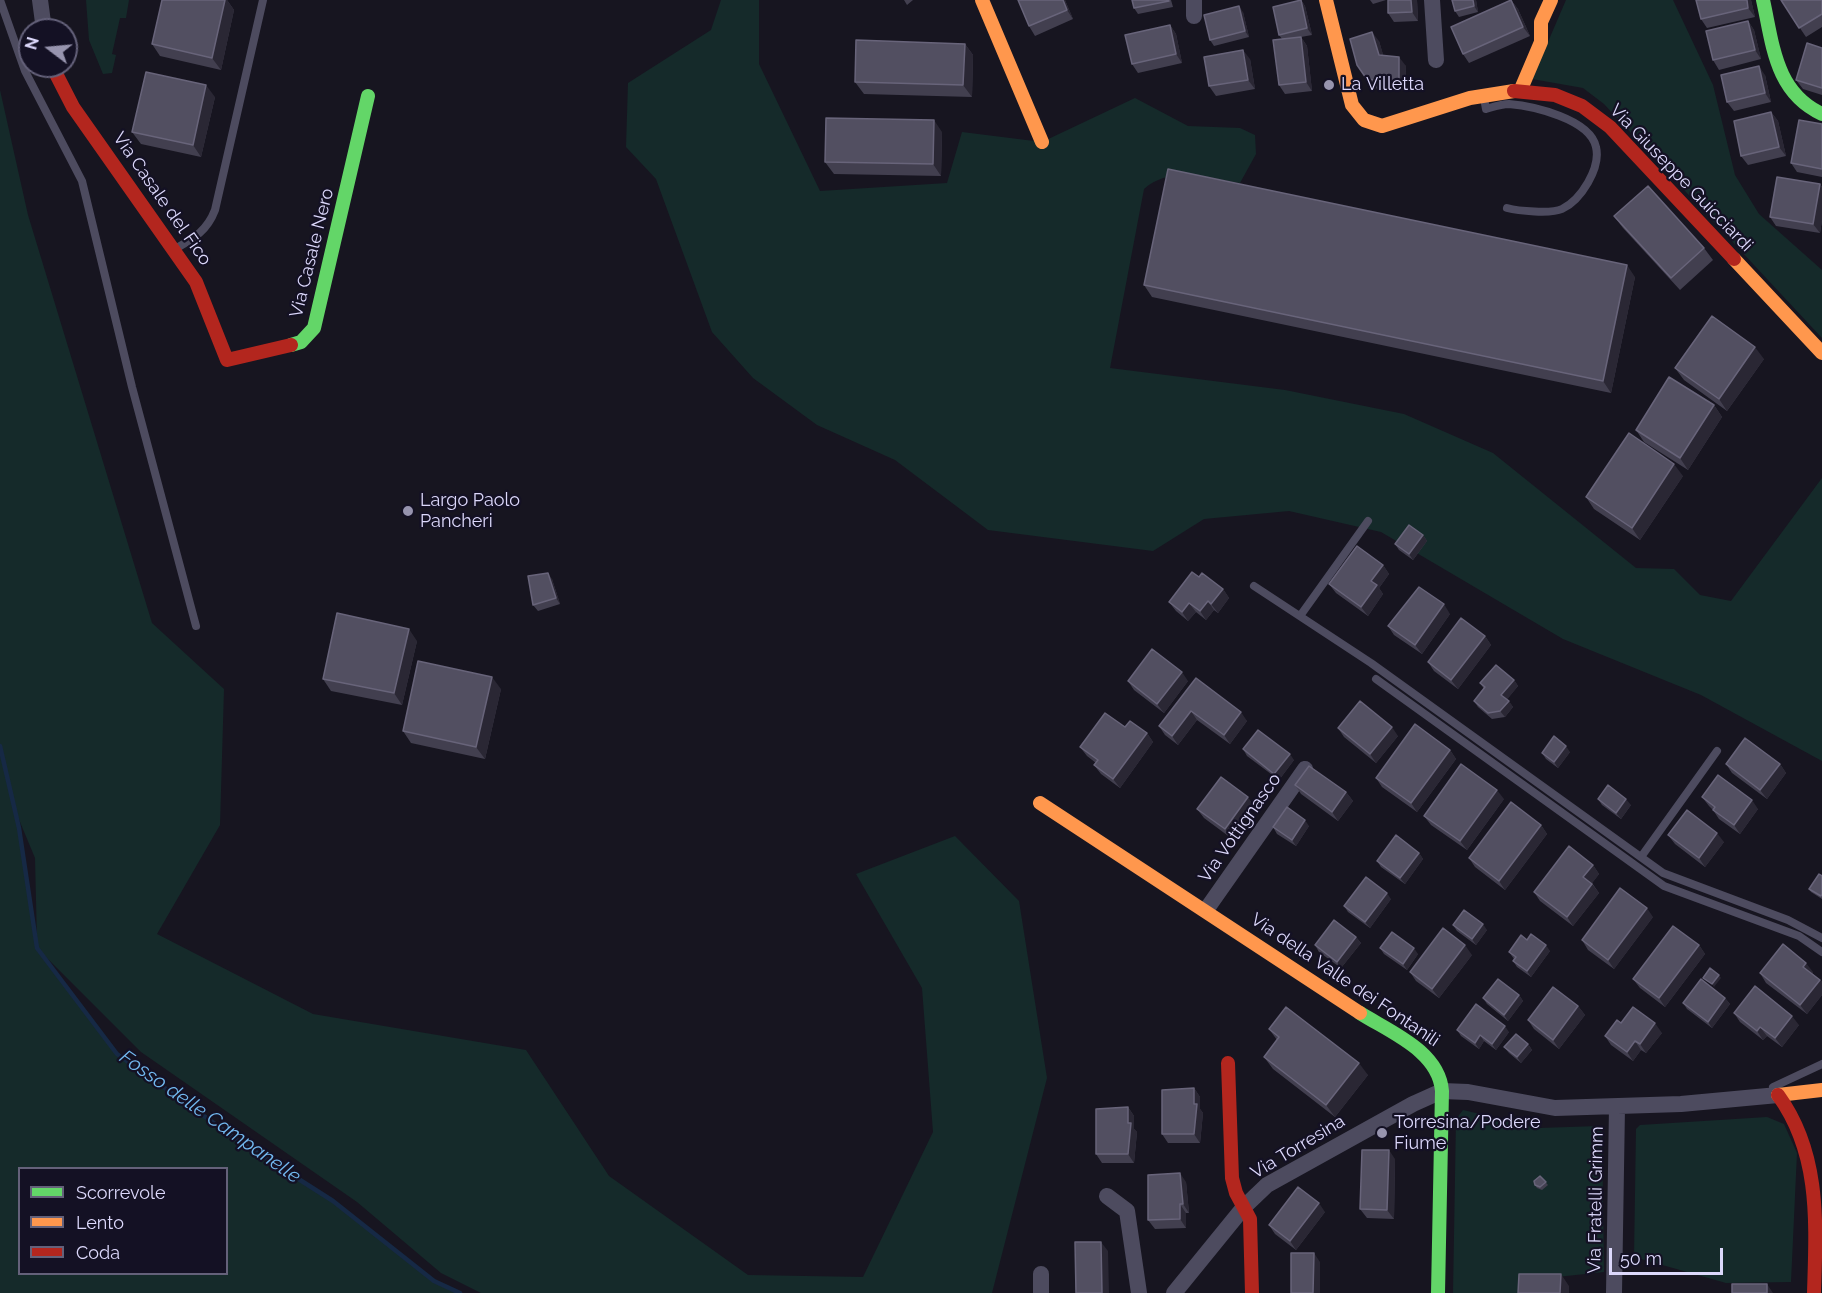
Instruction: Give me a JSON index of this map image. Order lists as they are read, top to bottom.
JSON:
{
  "streets": {
    "street": [
      "Via Giuseppe Guicciardi",
      "Via Casale del Fico",
      "Via Casale Nero",
      "Via Vottignasco",
      "Via della Valle dei Fontanili",
      "Via Torresina",
      "Via Fratelli Grimm"
    ]
  },
  "crossings": [
    ["Via Casale del Fico", "Via Casale Nero"],
    ["Via Vottignasco", "Via della Valle dei Fontanili"],
    ["Via della Valle dei Fontanili", "Via Torresina"]
  ],
  "water": ["Fosso delle Campanelle"],
  "places": ["La Villetta", "Largo Paolo Pancheri", "Torresina/Podere Fiume"],
  "legend": ["Scorrevole", "Lento", "Coda"],
  "scale_bar": "50 m",
  "north": "left"
}
